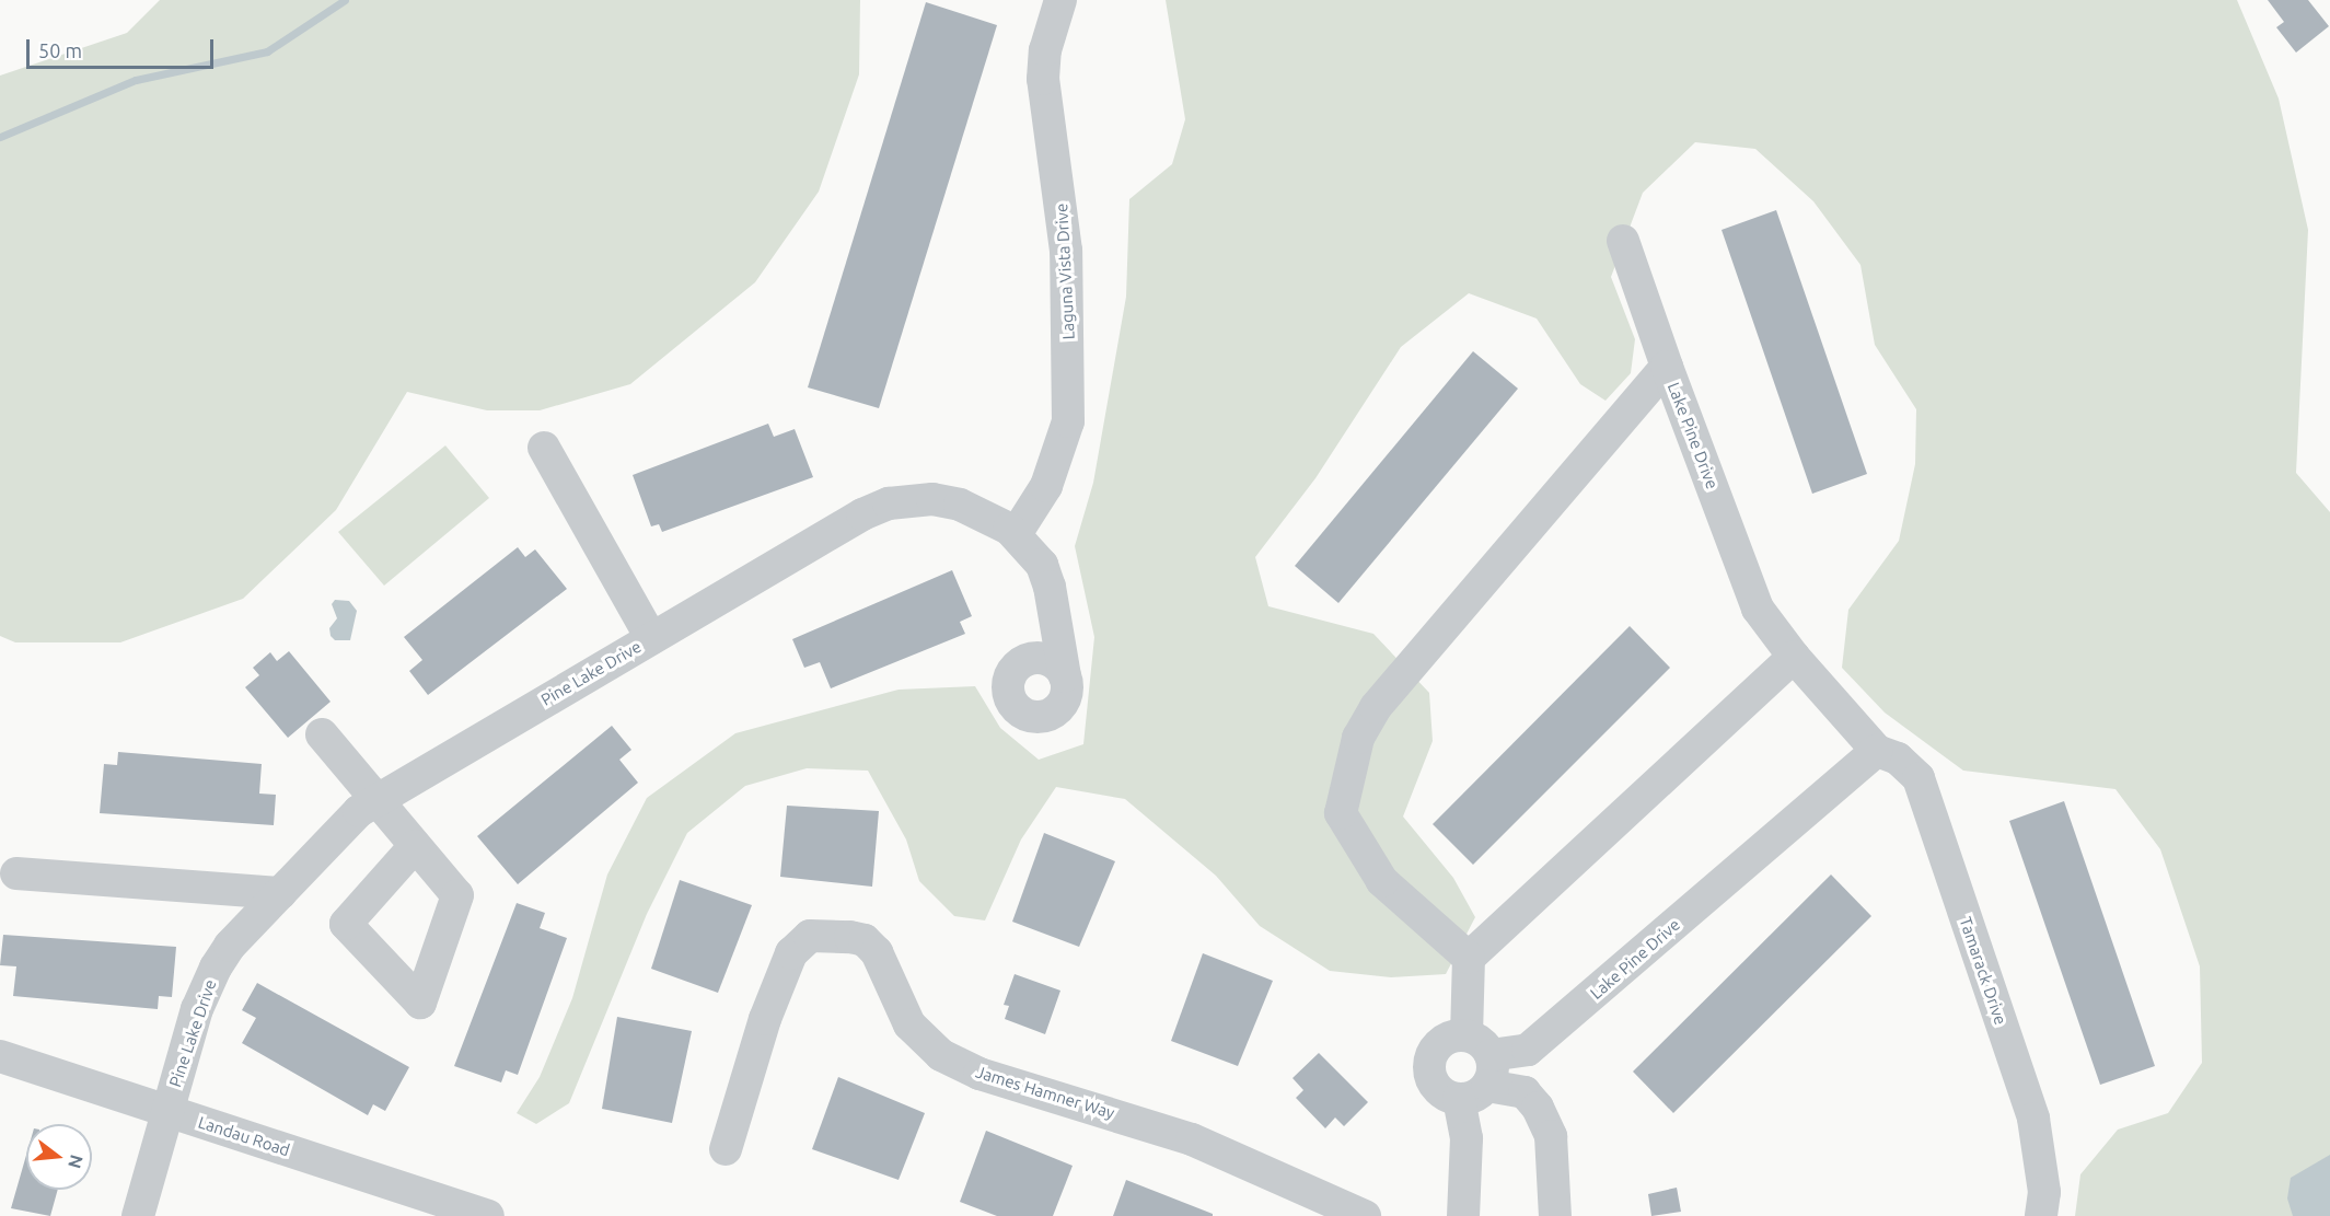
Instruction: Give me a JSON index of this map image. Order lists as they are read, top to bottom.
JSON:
{
  "streets": {
    "street": [
      "Laguna Vista Drive",
      "Lake Pine Drive",
      "Pine Lake Drive",
      "Tamarack Drive",
      "James Hamner Way",
      "Landau Road"
    ]
  },
  "crossings": [
    ["Laguna Vista Drive", "Pine Lake Drive"],
    ["Lake Pine Drive", "Tamarack Drive"],
    ["Pine Lake Drive", "Landau Road"]
  ],
  "scale_bar": "50 m",
  "north": "right"
}
